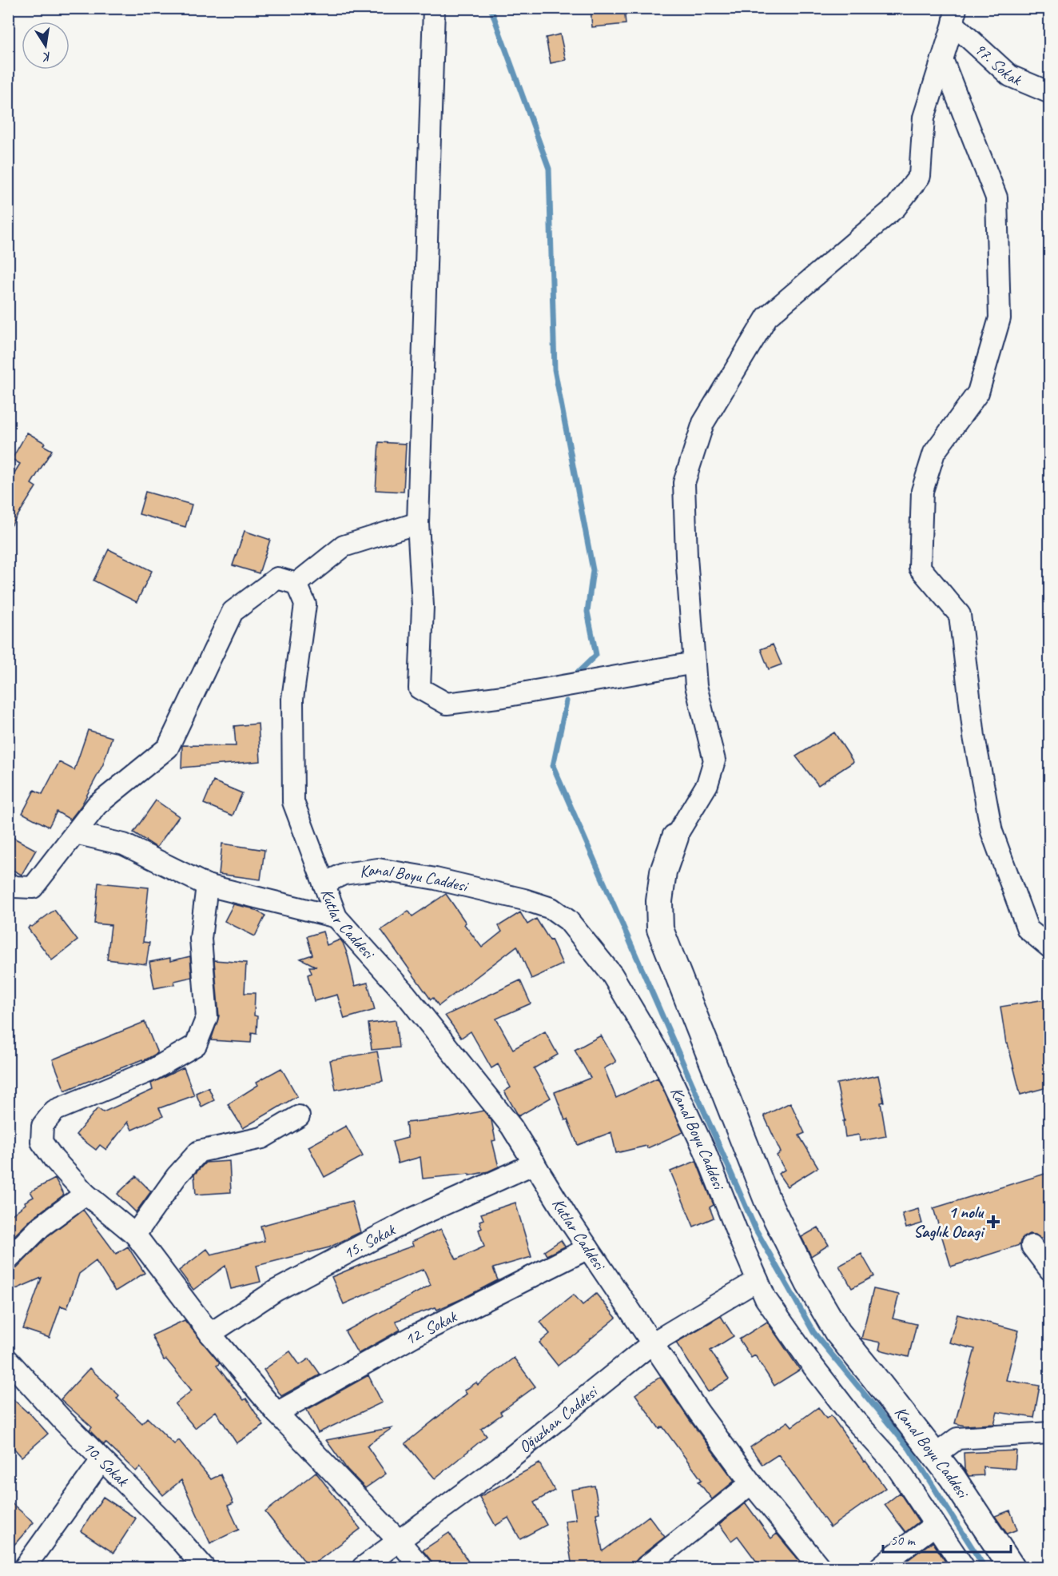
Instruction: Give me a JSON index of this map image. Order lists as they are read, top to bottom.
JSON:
{
  "streets": {
    "street": [
      "97. Sokak",
      "Kanal Boyu Caddesi",
      "Kutlar Caddesi",
      "15. Sokak",
      "12. Sokak",
      "Oğuzhan Caddesi",
      "10. Sokak"
    ]
  },
  "crossings": [
    ["Kanal Boyu Caddesi", "Kutlar Caddesi"],
    ["Kanal Boyu Caddesi", "Oğuzhan Caddesi"],
    ["Kutlar Caddesi", "15. Sokak"],
    ["Kutlar Caddesi", "12. Sokak"],
    ["Kutlar Caddesi", "Oğuzhan Caddesi"]
  ],
  "places": {
    "health": ["1 nolu Saglık Ocagi"]
  },
  "scale_bar": "50 m",
  "north": "bottom"
}
